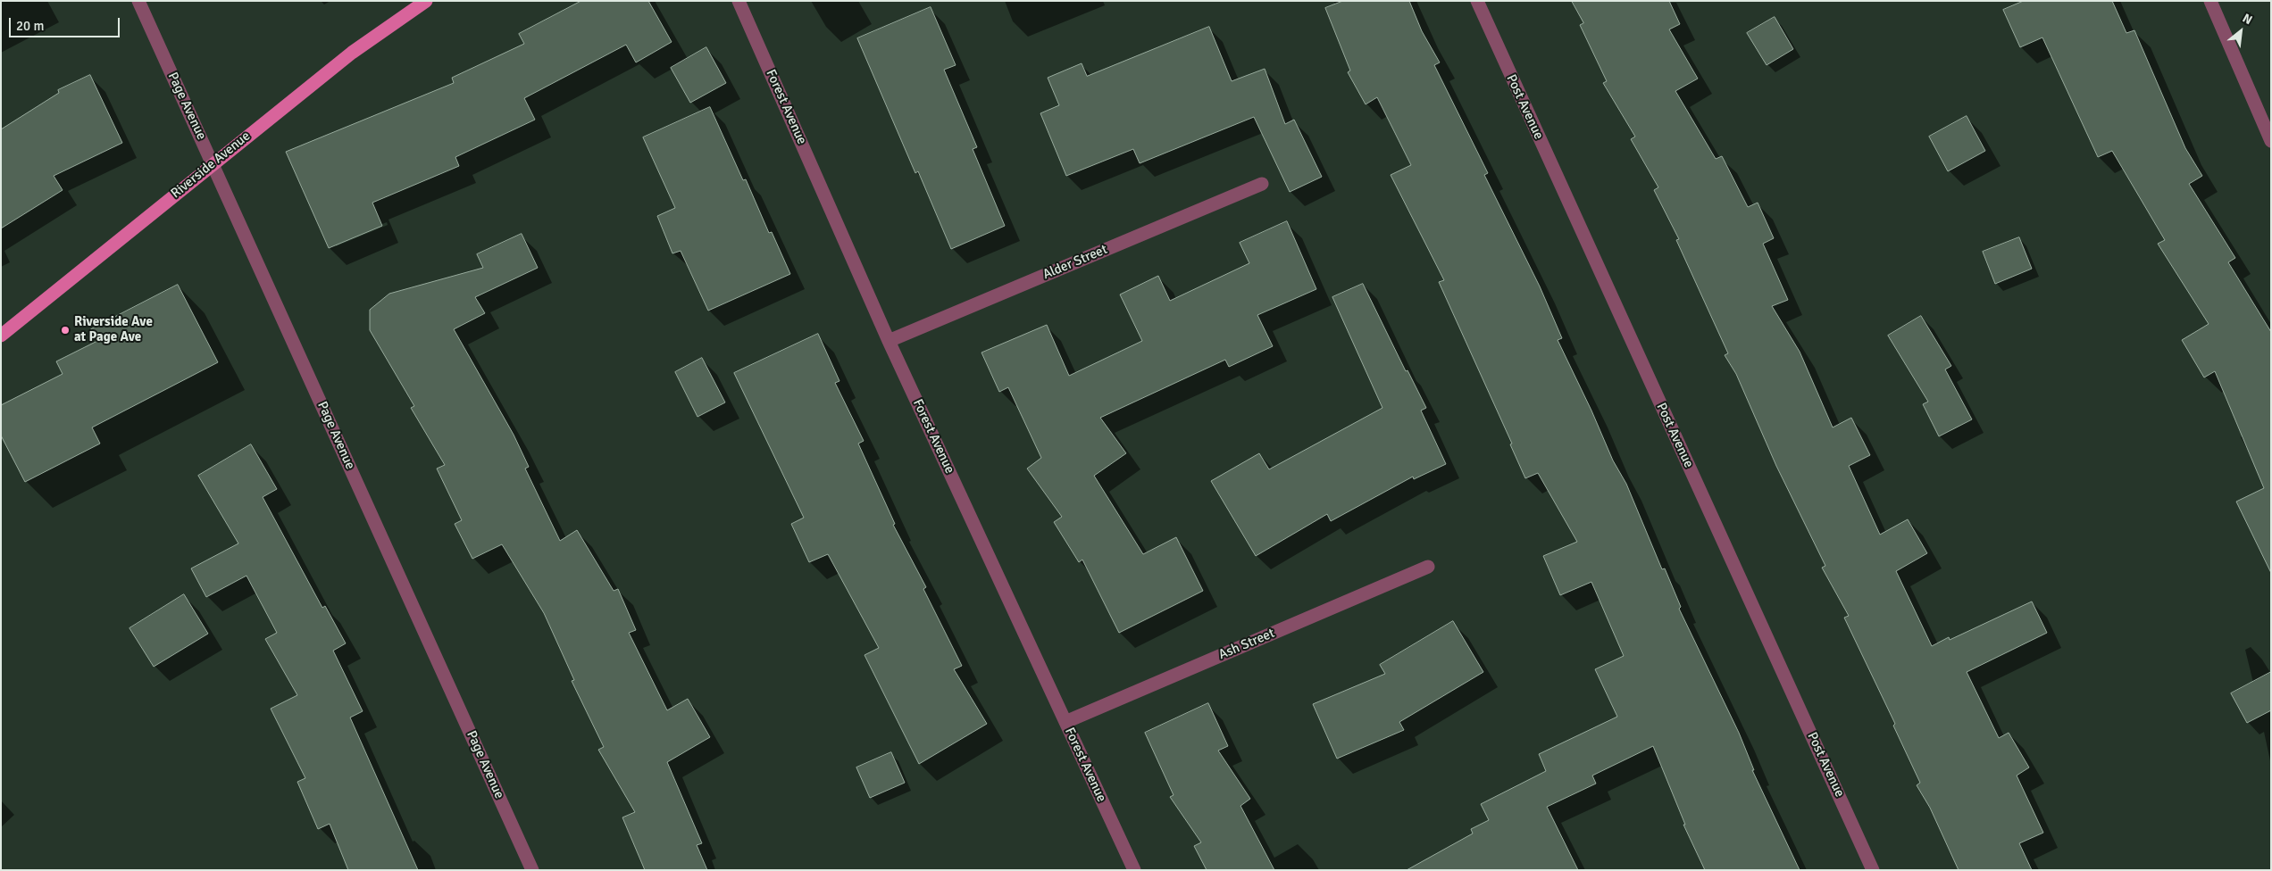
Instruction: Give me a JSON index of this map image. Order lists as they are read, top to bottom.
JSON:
{
  "streets": {
    "main road": ["Riverside Avenue"],
    "street": [
      "Page Avenue",
      "Forest Avenue",
      "Post Avenue",
      "Alder Street",
      "Ash Street"
    ]
  },
  "crossings": [
    ["Page Avenue", "Riverside Avenue"],
    ["Forest Avenue", "Alder Street"],
    ["Forest Avenue", "Ash Street"]
  ],
  "places": ["Riverside Ave at Page Ave"],
  "scale_bar": "20 m",
  "north": "top right"
}
